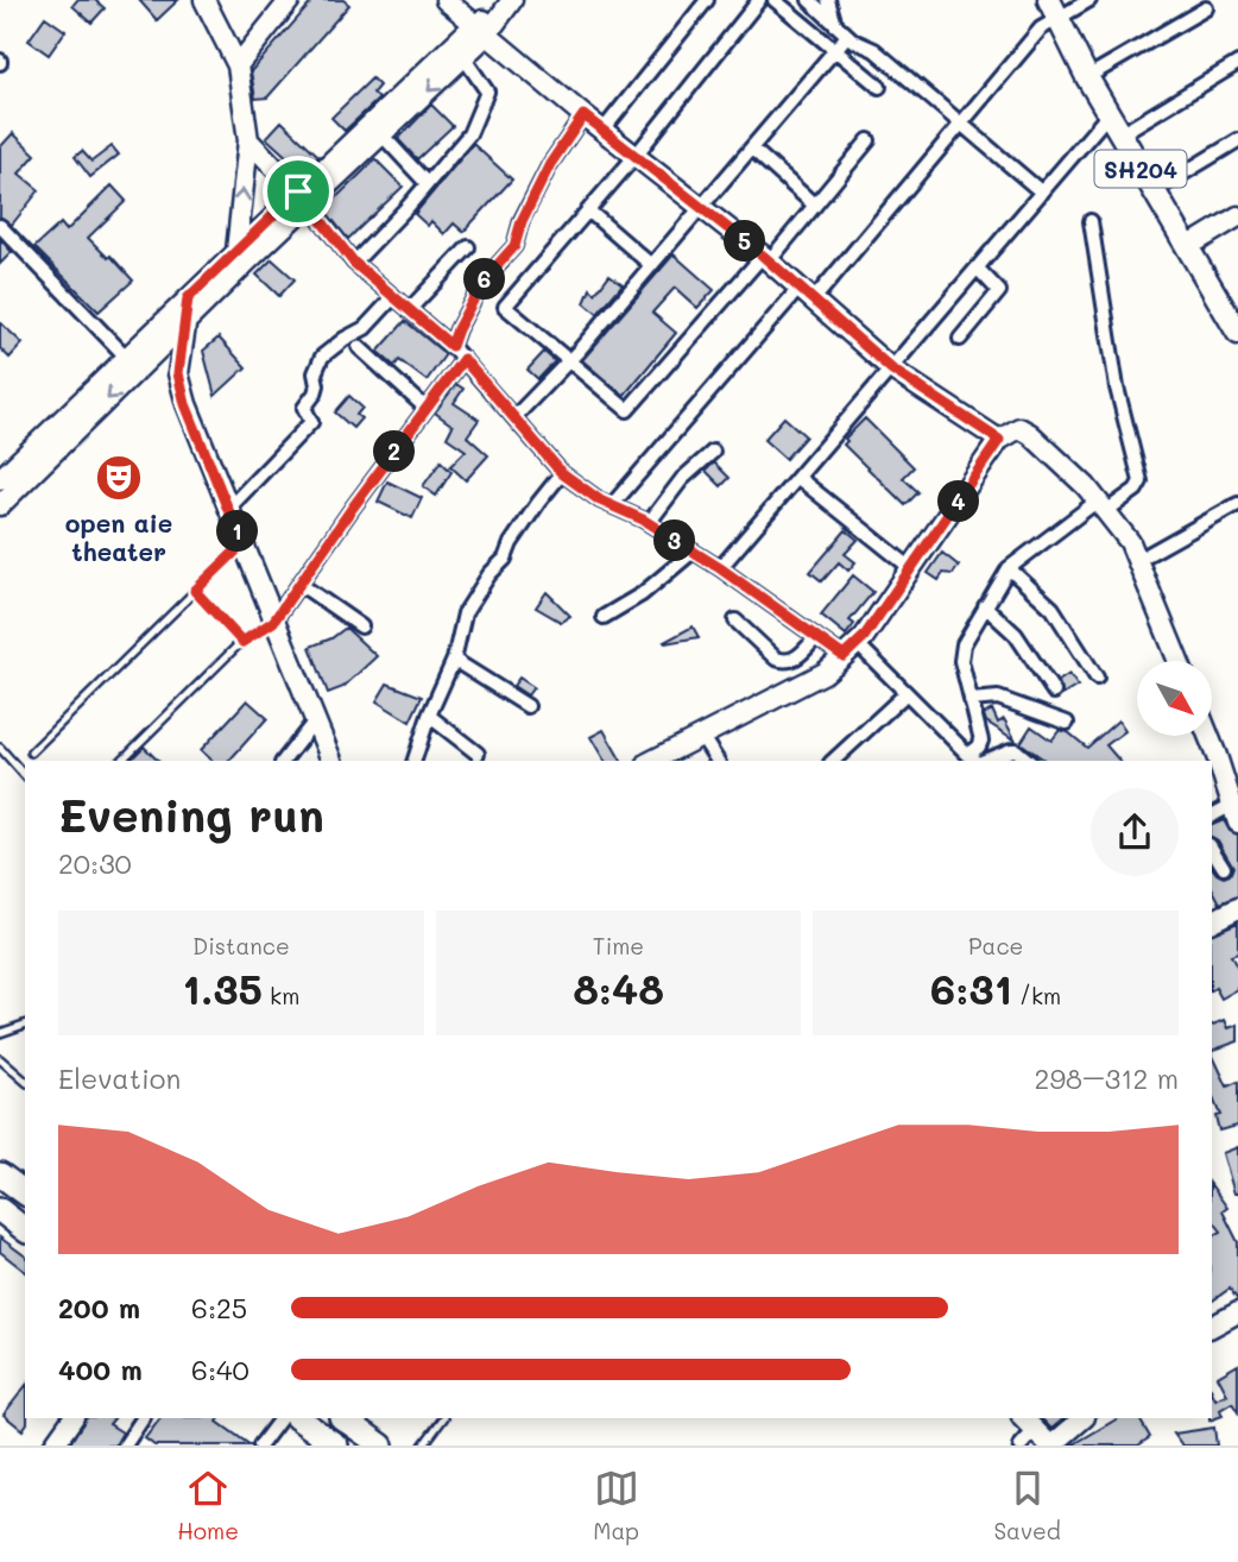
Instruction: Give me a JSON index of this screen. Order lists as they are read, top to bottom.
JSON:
{
  "streets": {
    "main road": ["SH204"]
  },
  "places": {
    "theatre": ["open aie theater"]
  },
  "north": "bottom right",
  "page": {
    "pins": [
      "5",
      "6",
      "2",
      "4",
      "1",
      "3"
    ],
    "heading": ["Evening run", "20:30"],
    "stats": [
      ["Distance", "1.35 km"],
      ["Time", "8:48"],
      ["Pace", "6:31 /km"]
    ],
    "chart": ["Elevation", "298–312 m"],
    "list": [
      {
        "name": "200 m",
        "note": "6:25"
      },
      {
        "name": "400 m",
        "note": "6:40"
      }
    ],
    "tabs": ["Home", "Map", "Saved"]
  }
}
